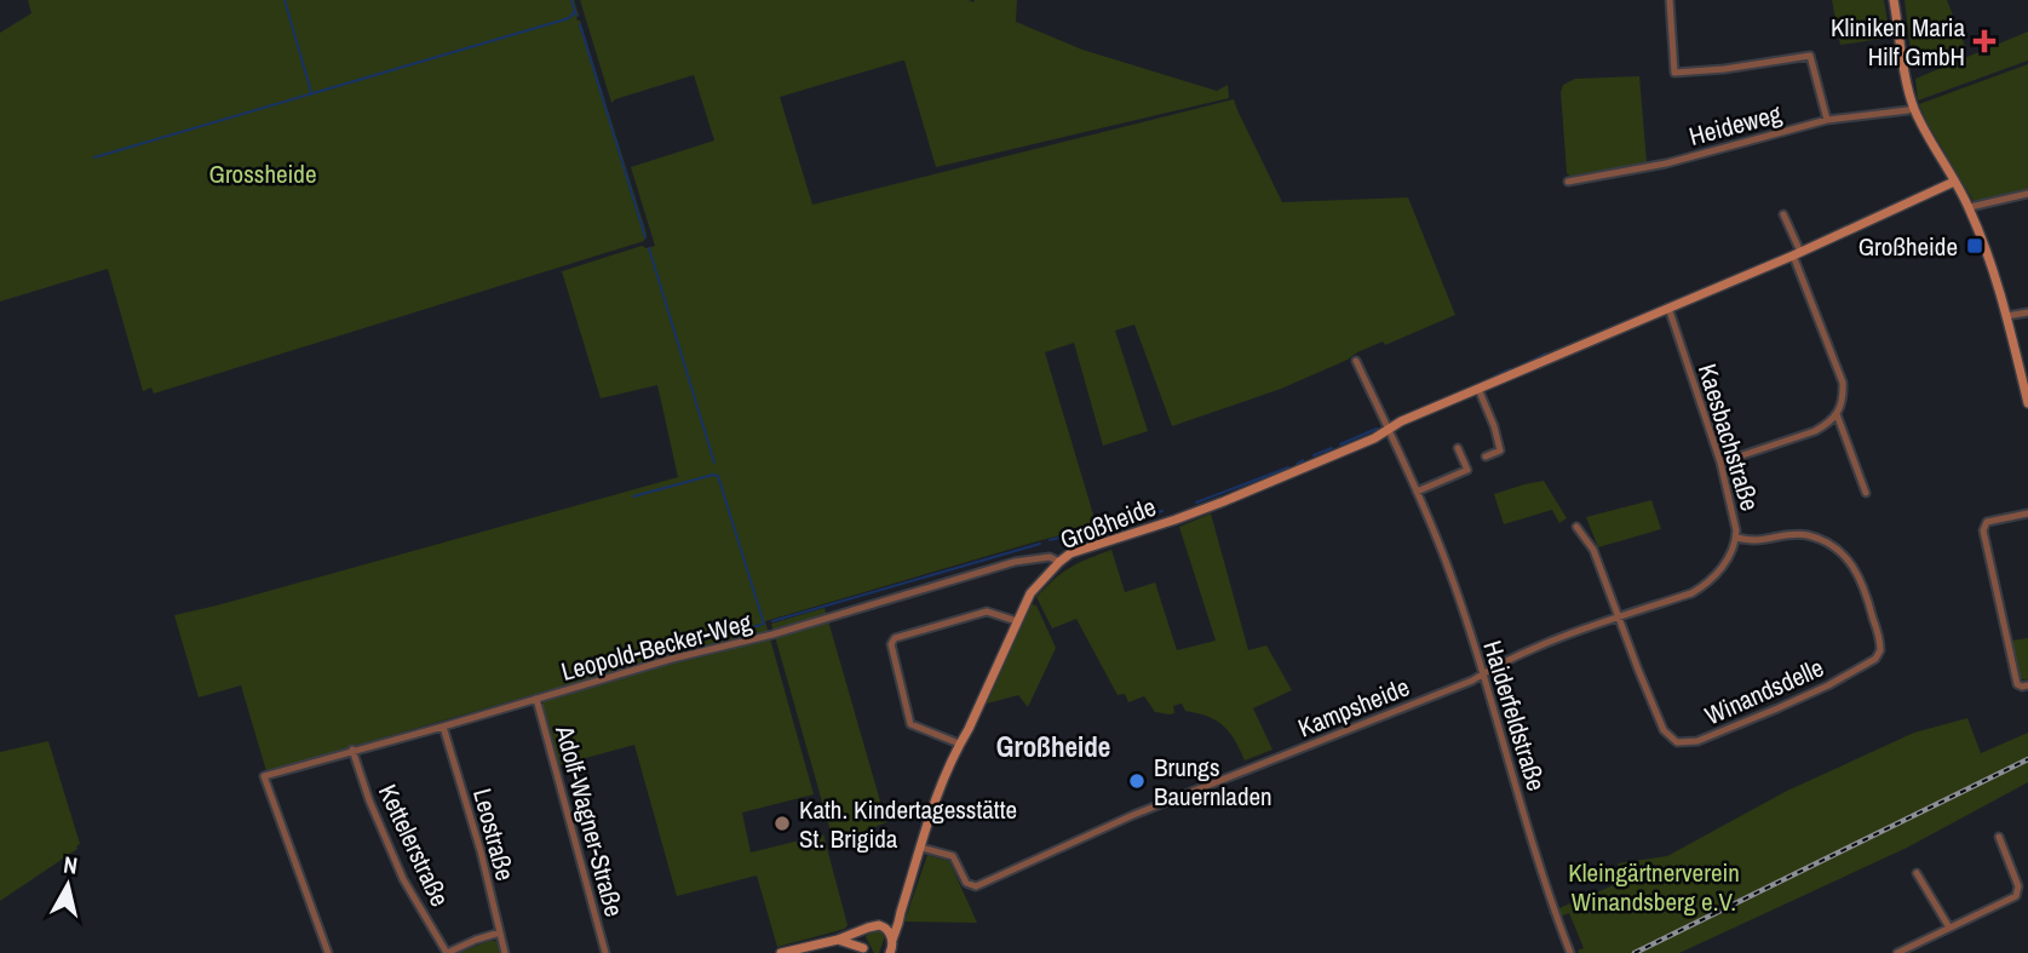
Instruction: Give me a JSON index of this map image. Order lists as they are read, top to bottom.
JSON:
{
  "streets": {
    "street": [
      "Heideweg",
      "Kaesbachstraße",
      "Großheide",
      "Leopold-Becker-Weg",
      "Winandsdelle",
      "Kampsheide",
      "Haiderfeldstraße",
      "Adolf-Wagner-Straße",
      "Leostraße",
      "Kettelerstraße"
    ]
  },
  "crossings": [
    ["Kaesbachstraße", "Großheide"],
    ["Kaesbachstraße", "Winandsdelle"],
    ["Kaesbachstraße", "Kampsheide"],
    ["Kaesbachstraße", "Haiderfeldstraße"],
    ["Großheide", "Leopold-Becker-Weg"],
    ["Großheide", "Kampsheide"],
    ["Großheide", "Haiderfeldstraße"],
    ["Leopold-Becker-Weg", "Adolf-Wagner-Straße"],
    ["Leopold-Becker-Weg", "Leostraße"],
    ["Leopold-Becker-Weg", "Kettelerstraße"],
    ["Kampsheide", "Haiderfeldstraße"],
    ["Leostraße", "Kettelerstraße"]
  ],
  "districts": ["Großheide"],
  "parks": ["Grossheide", "Kleingärtnerverein Winandsberg e.V."],
  "places": {
    "health": ["Kliniken Maria Hilf GmbH"],
    "transit": ["Großheide"],
    "other": ["Brungs Bauernladen", "Kath. Kindertagesstätte St. Brigida"]
  },
  "north": "top"
}
